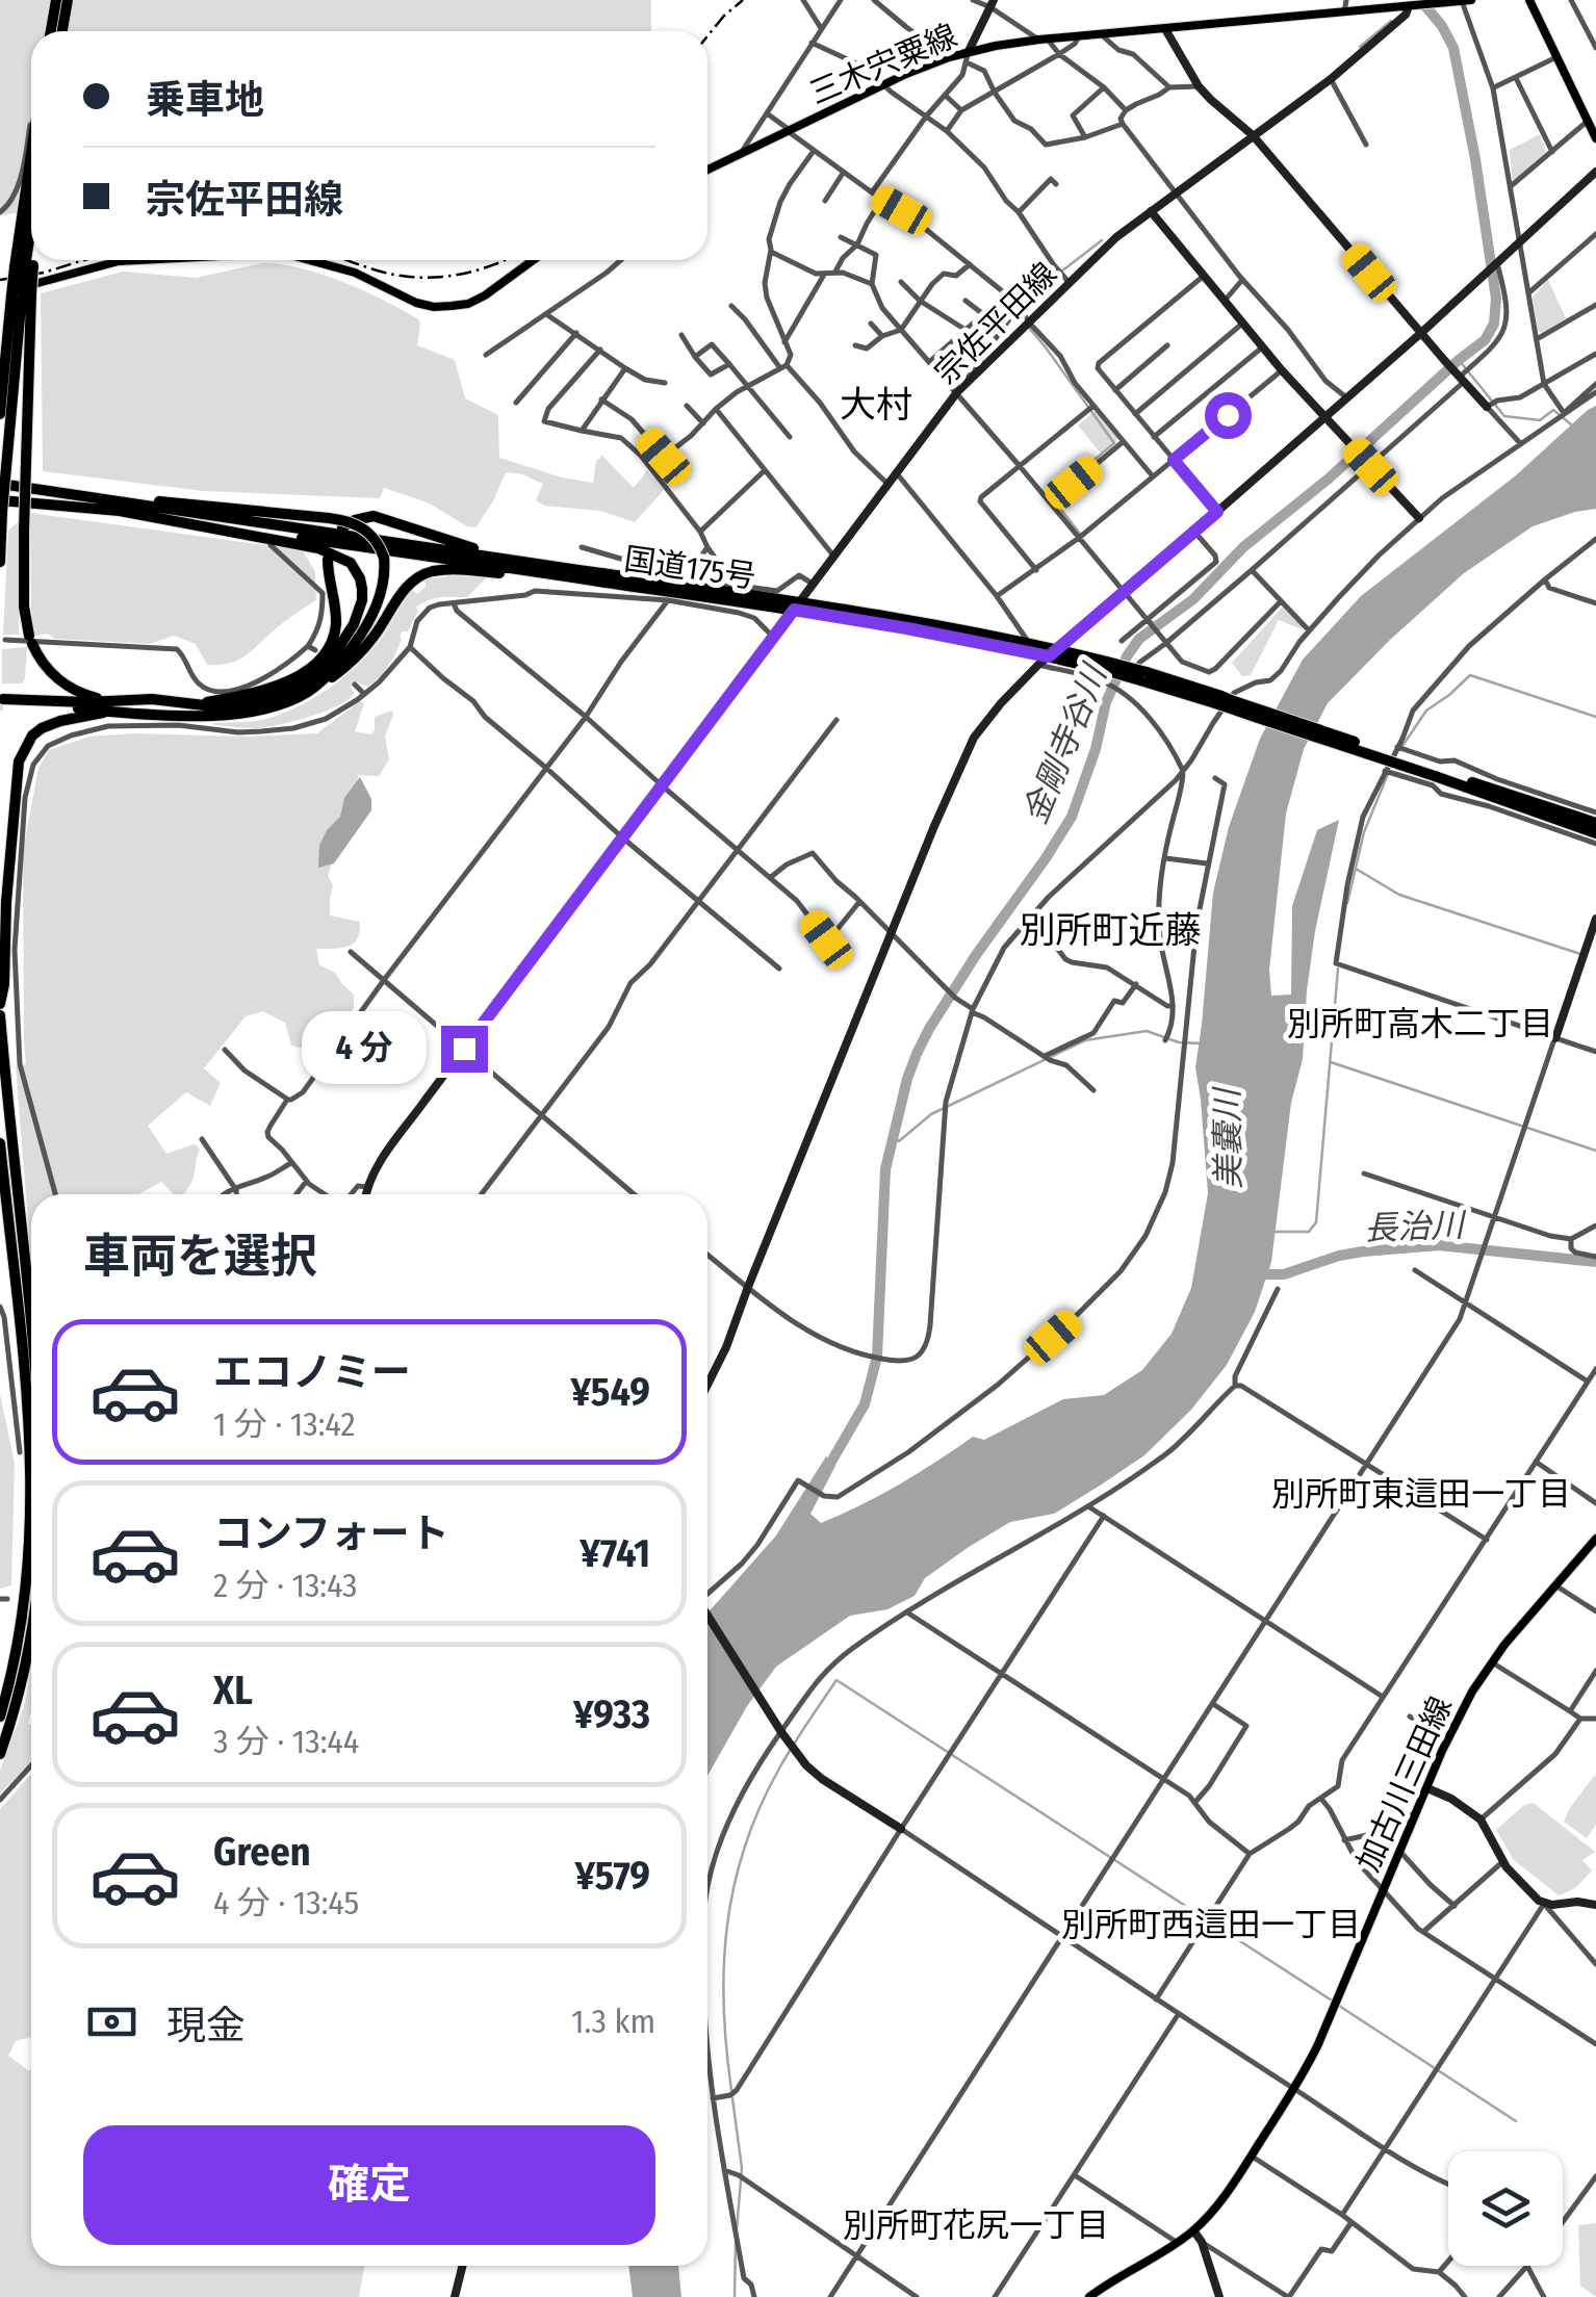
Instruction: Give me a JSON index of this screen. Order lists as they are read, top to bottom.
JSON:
{
  "streets": {
    "highway": ["国道175号"],
    "main road": ["三木宍粟線", "加古川三田線"],
    "street": ["宗佐平田線"]
  },
  "crossings": [
    ["三木宍粟線", "宗佐平田線"],
    ["宗佐平田線", "国道175号"]
  ],
  "districts": [
    "大村",
    "別所町近藤",
    "別所町高木二丁目",
    "別所町東這田一丁目",
    "別所町西這田一丁目",
    "別所町花尻一丁目"
  ],
  "water": ["金剛寺谷川", "美嚢川", "長治川"],
  "page": {
    "banner": ["乗車地", "宗佐平田線"],
    "bubble": "4 分",
    "heading": "車両を選択",
    "list": [
      {
        "name": "エコノミー",
        "note": "1 分 · 13:42",
        "value": "¥549"
      },
      {
        "name": "コンフォート",
        "note": "2 分 · 13:43",
        "value": "¥741"
      },
      {
        "name": "XL",
        "note": "3 分 · 13:44",
        "value": "¥933"
      },
      {
        "name": "Green",
        "note": "4 分 · 13:45",
        "value": "¥579"
      }
    ],
    "pay": ["現金", "1.3 km"],
    "buttons": "確定"
  }
}
